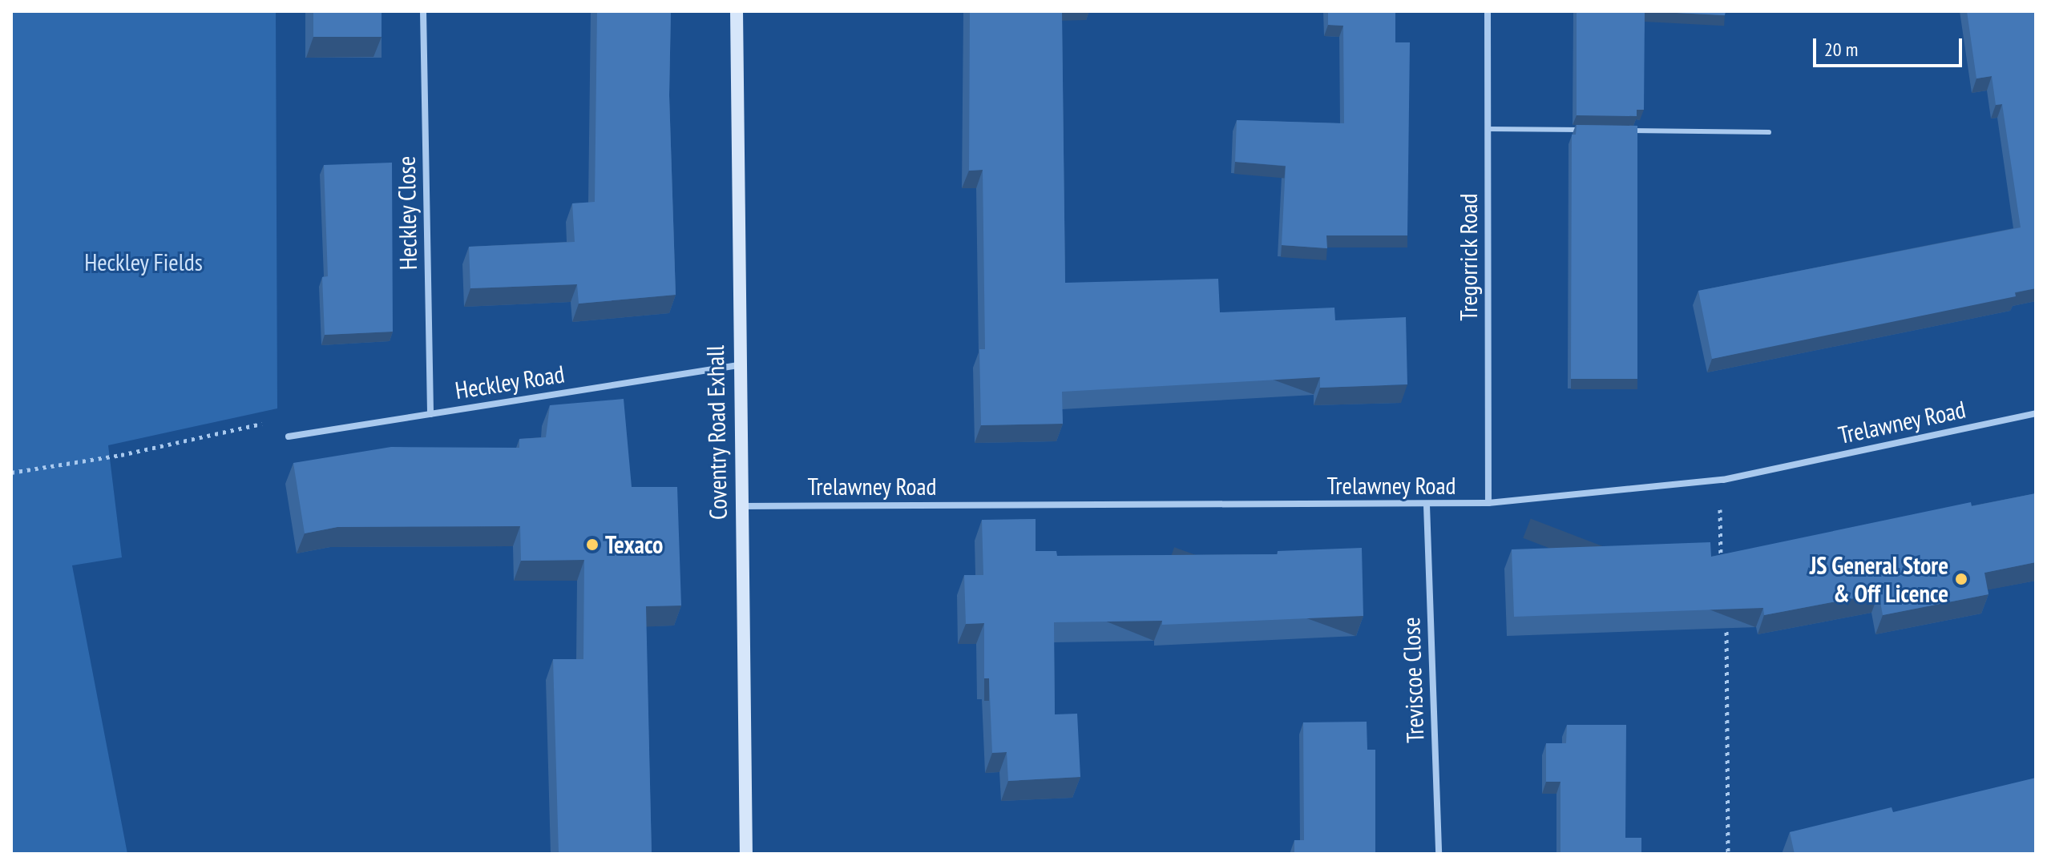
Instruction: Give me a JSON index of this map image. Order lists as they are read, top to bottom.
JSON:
{
  "streets": {
    "main road": ["Coventry Road Exhall"],
    "street": [
      "Heckley Close",
      "Tregorrick Road",
      "Heckley Road",
      "Trelawney Road",
      "Treviscoe Close"
    ]
  },
  "crossings": [
    ["Heckley Close", "Heckley Road"],
    ["Tregorrick Road", "Trelawney Road"],
    ["Heckley Road", "Coventry Road Exhall"],
    ["Trelawney Road", "Coventry Road Exhall"],
    ["Trelawney Road", "Treviscoe Close"]
  ],
  "parks": ["Heckley Fields"],
  "places": ["Texaco", "JS General Store & Off Licence"],
  "scale_bar": "20 m"
}
